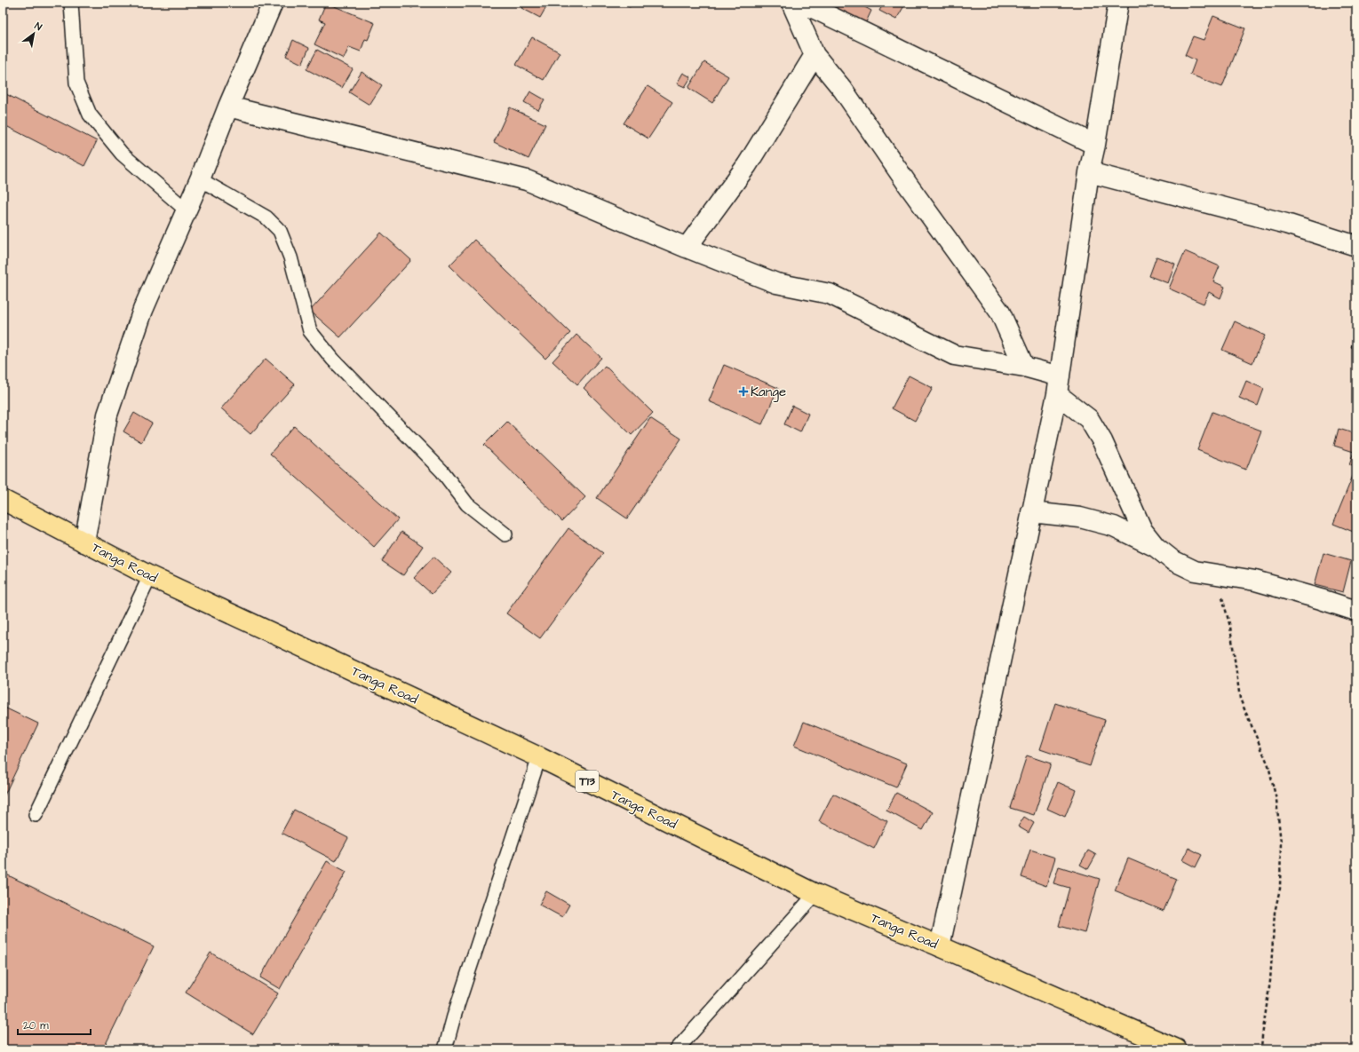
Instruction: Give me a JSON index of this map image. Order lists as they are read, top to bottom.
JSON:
{
  "streets": {
    "highway": ["Tanga Road", "T13"]
  },
  "places": {
    "health": ["Kange"]
  },
  "scale_bar": "20 m",
  "north": "top right"
}
